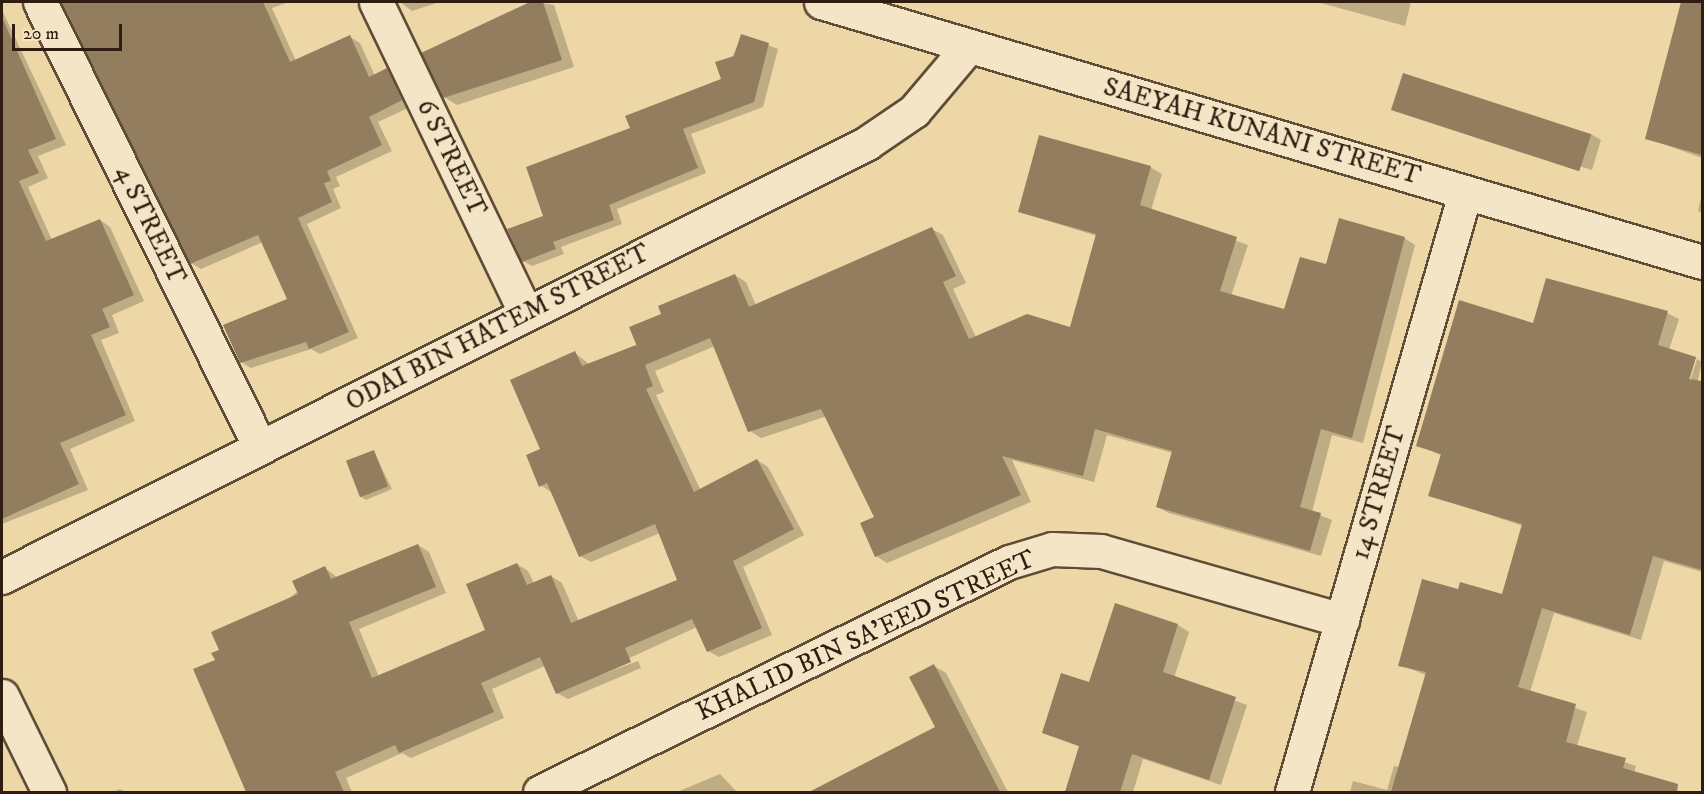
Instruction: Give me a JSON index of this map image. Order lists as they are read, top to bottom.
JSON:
{
  "streets": {
    "street": [
      "SAEYAH KUNANI STREET",
      "6 STREET",
      "4 STREET",
      "ODAI BIN HATEM STREET",
      "14 STREET",
      "KHALID BIN SA'EED STREET"
    ]
  },
  "crossings": [
    ["SAEYAH KUNANI STREET", "ODAI BIN HATEM STREET"],
    ["SAEYAH KUNANI STREET", "14 STREET"],
    ["6 STREET", "ODAI BIN HATEM STREET"],
    ["4 STREET", "ODAI BIN HATEM STREET"],
    ["14 STREET", "KHALID BIN SA'EED STREET"]
  ],
  "scale_bar": "20 m"
}
